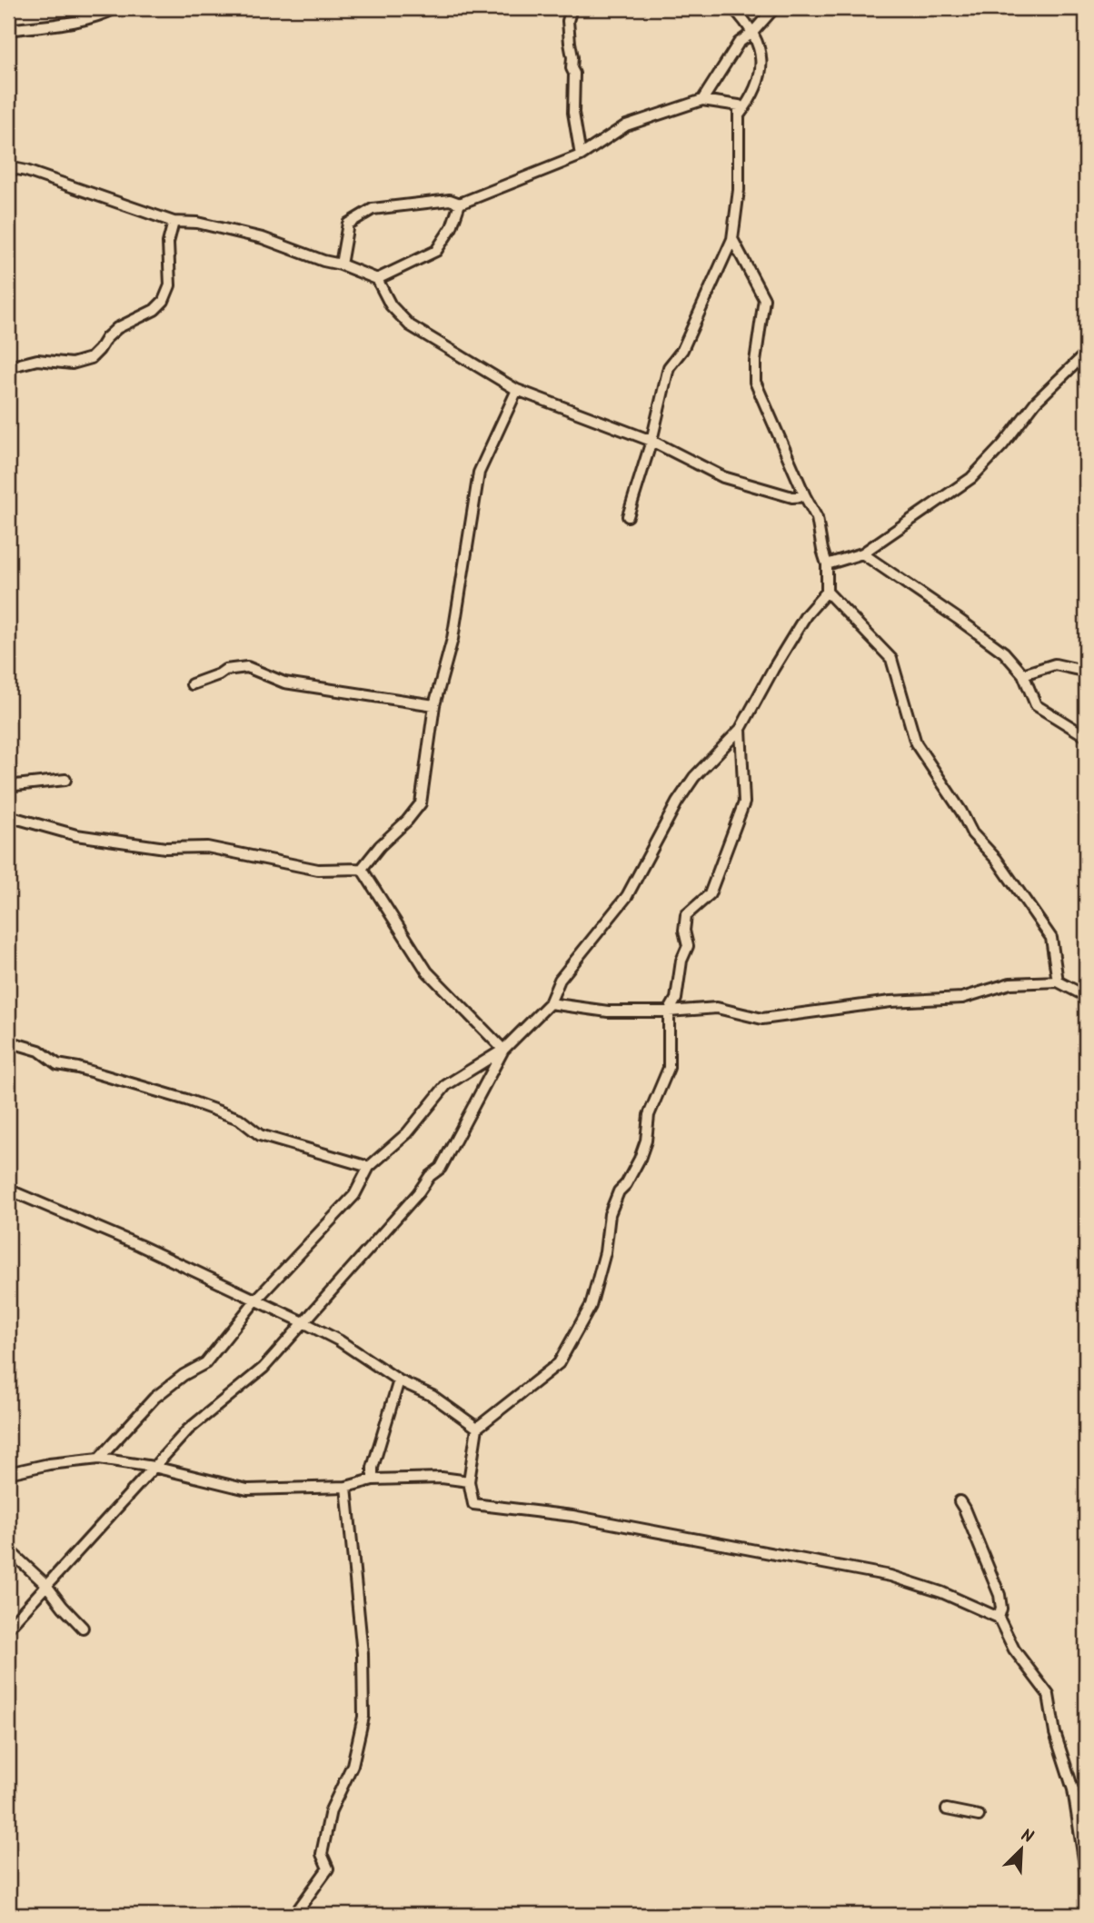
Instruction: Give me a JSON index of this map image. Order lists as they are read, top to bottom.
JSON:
{
  "north": "top right"
}
